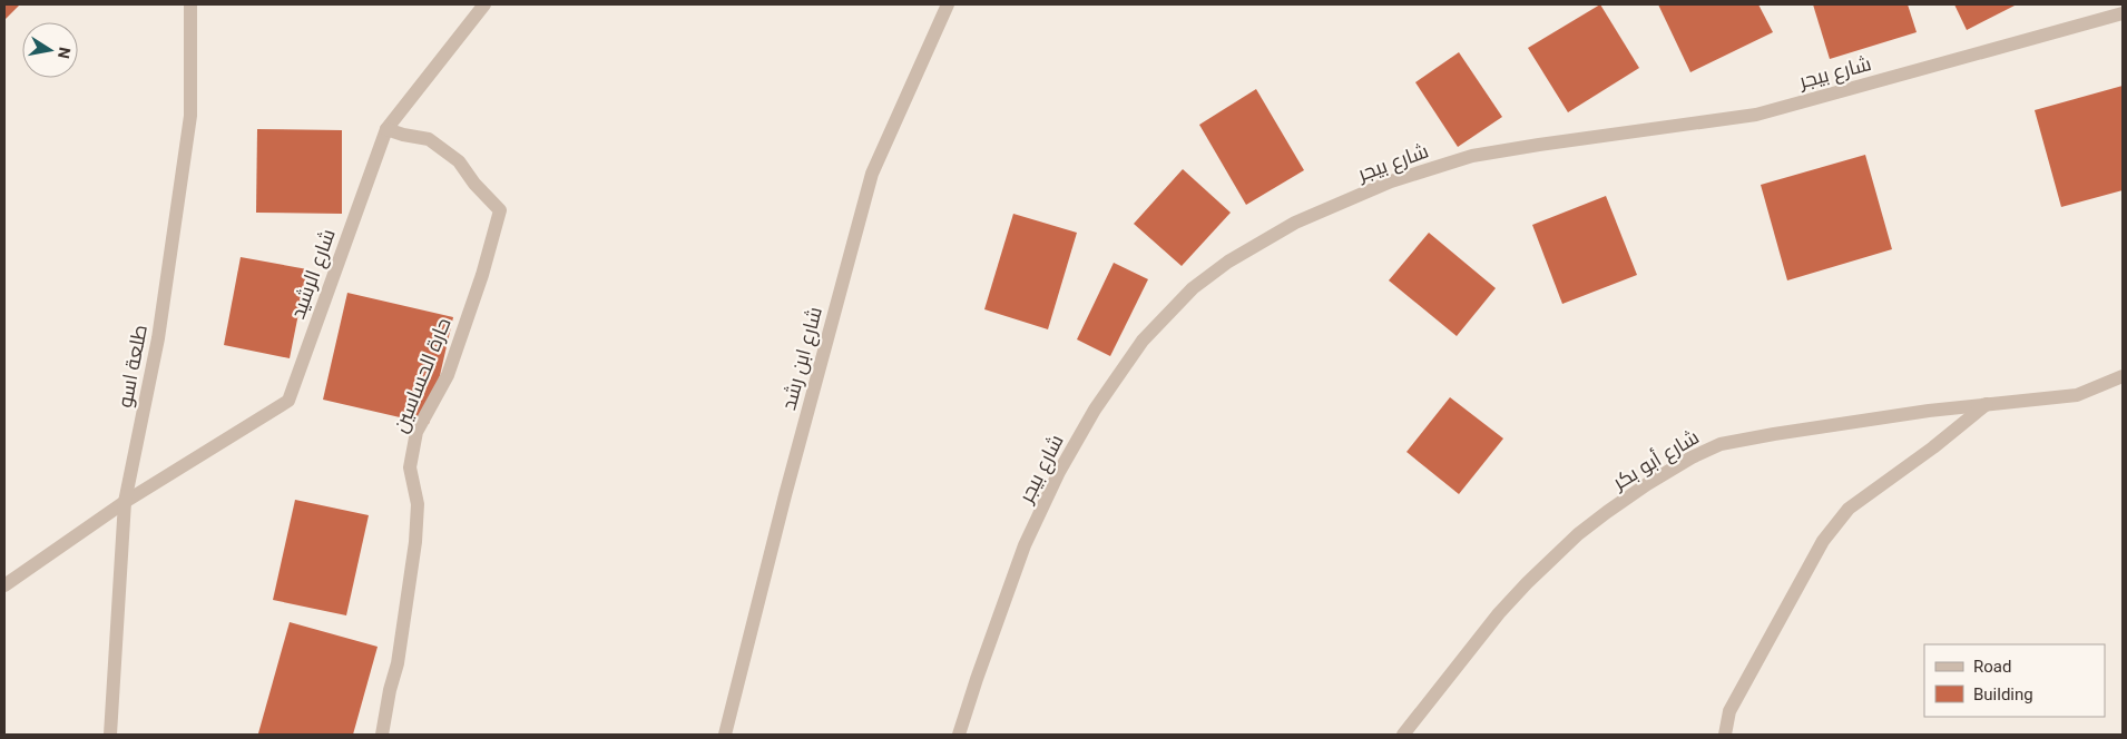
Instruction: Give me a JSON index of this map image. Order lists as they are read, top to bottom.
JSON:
{
  "streets": {
    "street": [
      "شارع بيجر",
      "شارع الرشيد",
      "شارع ابن رشد",
      "طلعة اسو",
      "حارة الحساسين",
      "شارع أبو بكر"
    ]
  },
  "crossings": [
    ["شارع الرشيد", "طلعة اسو"],
    ["شارع الرشيد", "حارة الحساسين"]
  ],
  "legend": ["Road", "Building"],
  "north": "right"
}
